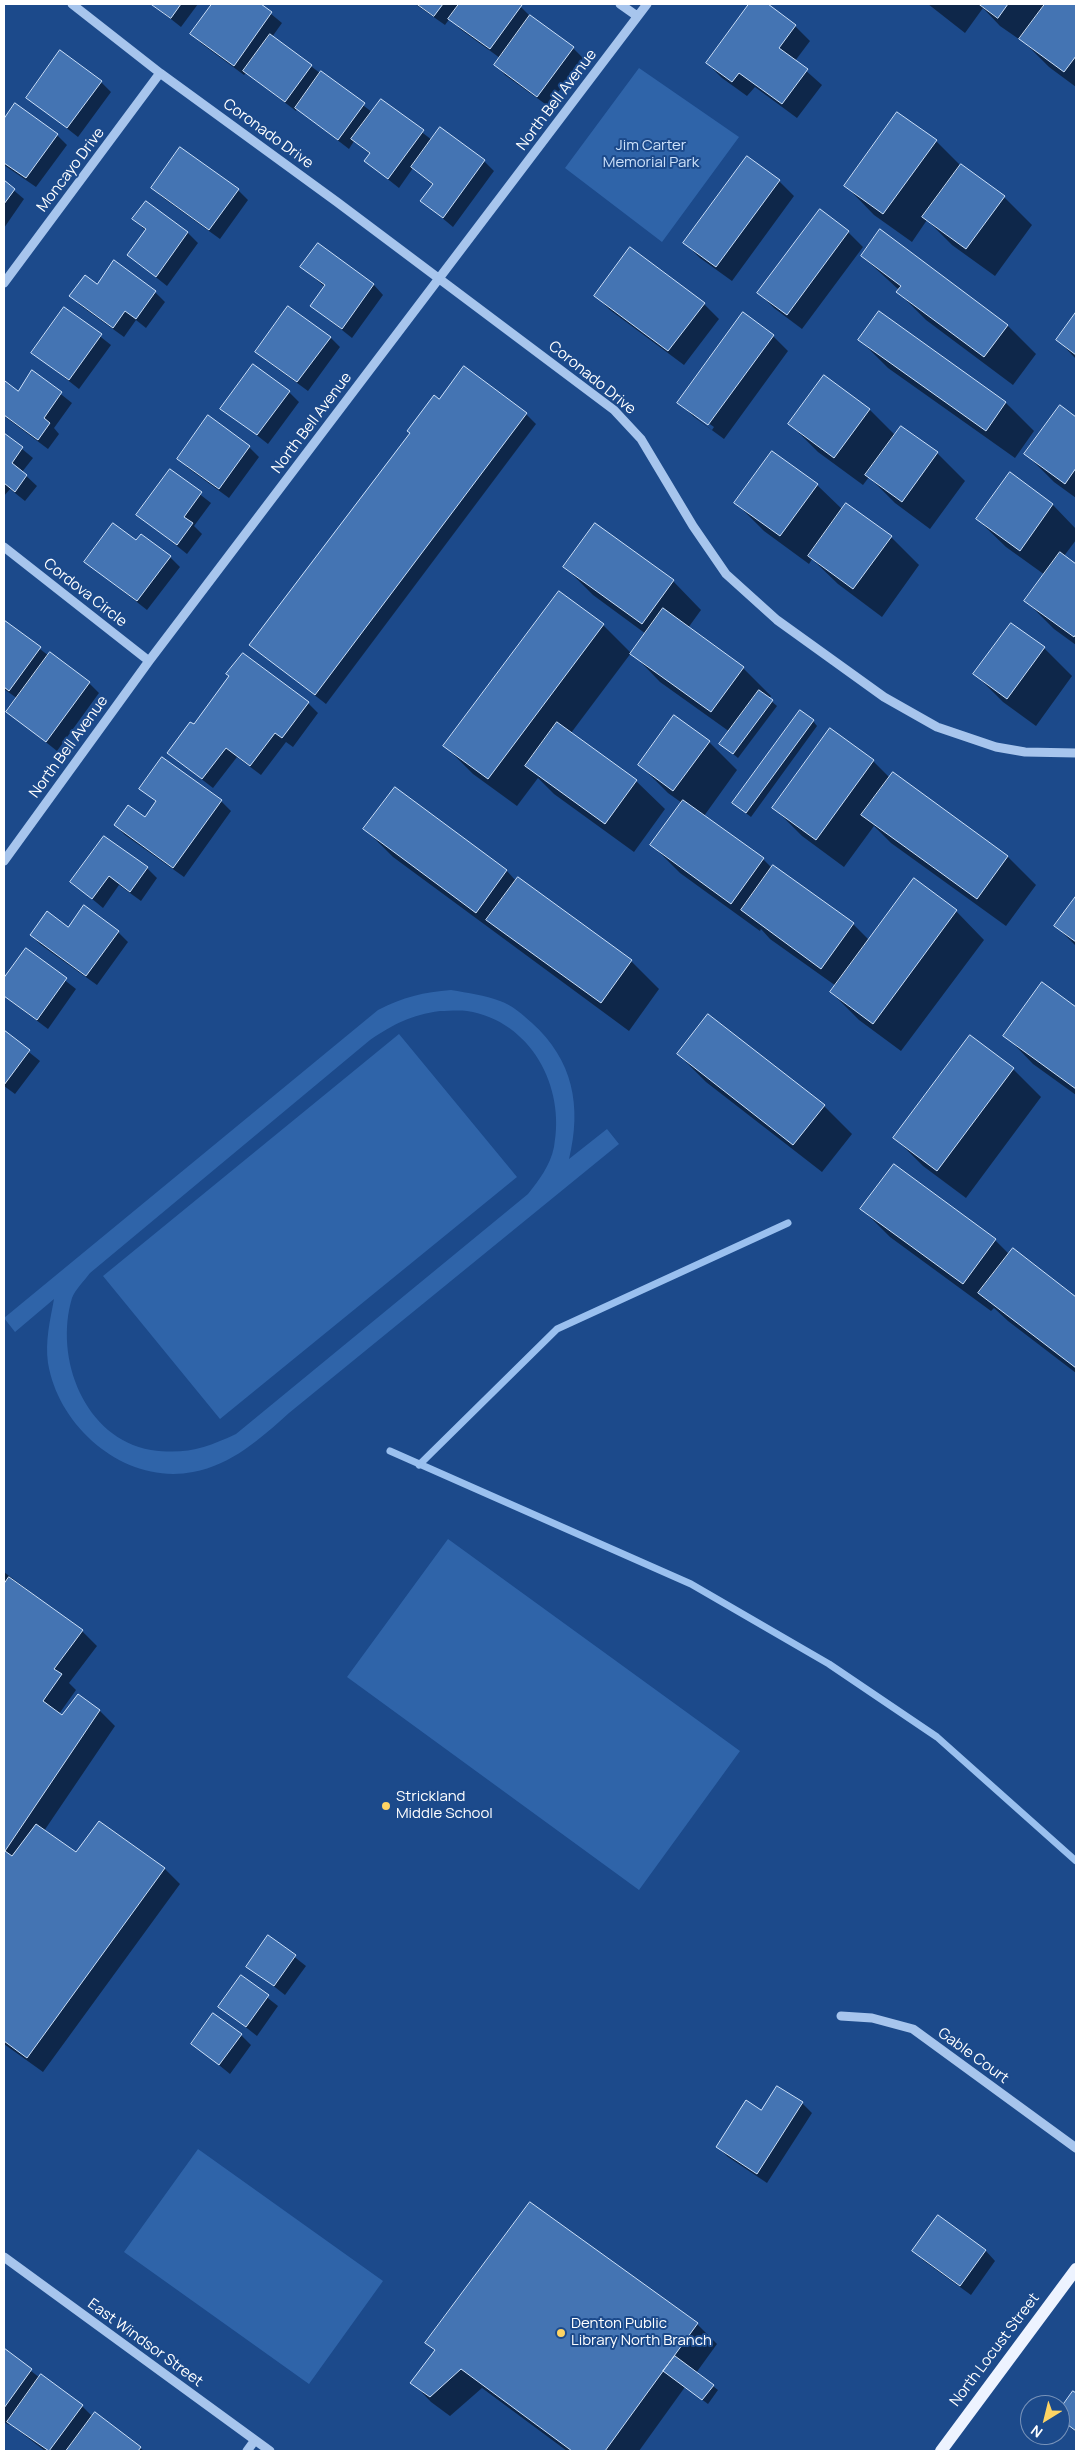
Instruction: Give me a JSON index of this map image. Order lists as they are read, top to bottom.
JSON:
{
  "streets": {
    "main road": ["North Locust Street"],
    "street": [
      "North Bell Avenue",
      "Coronado Drive",
      "Moncayo Drive",
      "Cordova Circle",
      "Gable Court",
      "East Windsor Street"
    ]
  },
  "crossings": [
    ["North Bell Avenue", "Coronado Drive"],
    ["North Bell Avenue", "Cordova Circle"],
    ["Coronado Drive", "Moncayo Drive"]
  ],
  "parks": ["Jim Carter Memorial Park"],
  "places": ["Strickland Middle School", "Denton Public Library North Branch"],
  "north": "bottom left"
}
